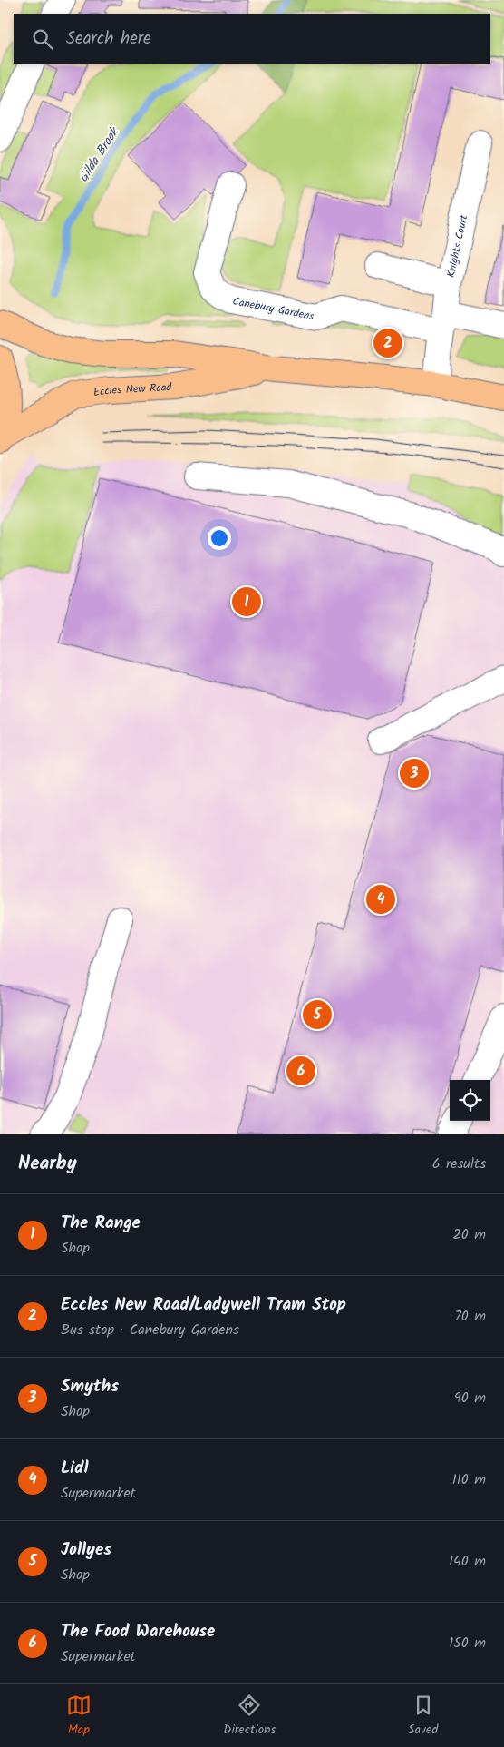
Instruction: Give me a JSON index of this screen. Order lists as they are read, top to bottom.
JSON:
{
  "streets": {
    "main road": ["Eccles New Road"],
    "street": ["Knights Court", "Canebury Gardens"]
  },
  "crossings": [
    ["Knights Court", "Canebury Gardens"],
    ["Knights Court", "Eccles New Road"]
  ],
  "water": ["Gilda Brook"],
  "page": {
    "search": "Search here",
    "pins": [
      "2",
      "1",
      "3",
      "4",
      "5",
      "6"
    ],
    "heading": ["Nearby", "6 results"],
    "list": [
      {
        "mark": "1",
        "name": "The Range",
        "note": "Shop",
        "value": "20 m"
      },
      {
        "mark": "2",
        "name": "Eccles New Road/Ladywell Tram Stop",
        "note": "Bus stop · Canebury Gardens",
        "value": "70 m"
      },
      {
        "mark": "3",
        "name": "Smyths",
        "note": "Shop",
        "value": "90 m"
      },
      {
        "mark": "4",
        "name": "Lidl",
        "note": "Supermarket",
        "value": "110 m"
      },
      {
        "mark": "5",
        "name": "Jollyes",
        "note": "Shop",
        "value": "140 m"
      },
      {
        "mark": "6",
        "name": "The Food Warehouse",
        "note": "Supermarket",
        "value": "150 m"
      }
    ],
    "nav": ["Map", "Directions", "Saved"]
  }
}
